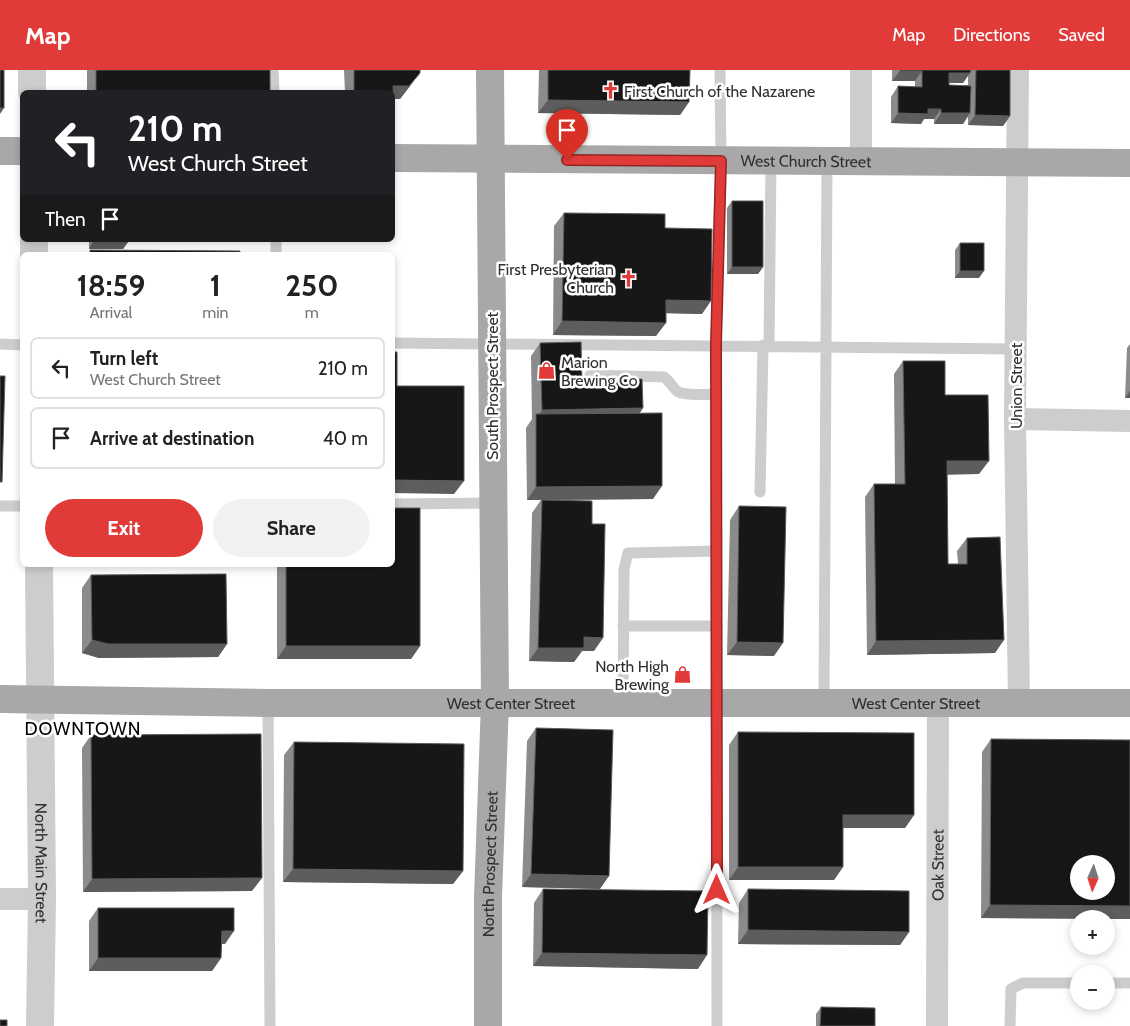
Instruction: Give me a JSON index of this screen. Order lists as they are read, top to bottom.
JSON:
{
  "streets": {
    "main road": [
      "West Church Street",
      "South Prospect Street",
      "West Center Street",
      "North Prospect Street"
    ],
    "street": ["Union Street", "North Main Street", "Oak Street"]
  },
  "crossings": [
    ["West Church Street", "South Prospect Street"],
    ["West Church Street", "Union Street"],
    ["South Prospect Street", "West Center Street"],
    ["South Prospect Street", "North Prospect Street"],
    ["Union Street", "West Center Street"],
    ["West Center Street", "North Main Street"],
    ["West Center Street", "North Prospect Street"],
    ["West Center Street", "Oak Street"]
  ],
  "districts": ["DOWNTOWN"],
  "places": {
    "church": ["First Church of the Nazarene", "First Presbyterian Church"],
    "shop": ["Marion Brewing Co", "North High Brewing"]
  },
  "north": "bottom",
  "page": {
    "header": "Map",
    "nav": ["Map", "Directions", "Saved"],
    "turn": ["210 m", "West Church Street"],
    "then": "Then",
    "eta": [
      "18:59",
      "Arrival",
      "1",
      "min",
      "250",
      "m"
    ],
    "list": [
      {
        "name": "Turn left",
        "note": "West Church Street",
        "value": "210 m"
      },
      {
        "name": "Arrive at destination",
        "value": "40 m"
      }
    ],
    "buttons": ["Exit", "Share"],
    "map_buttons": ["+", "−"]
  }
}
